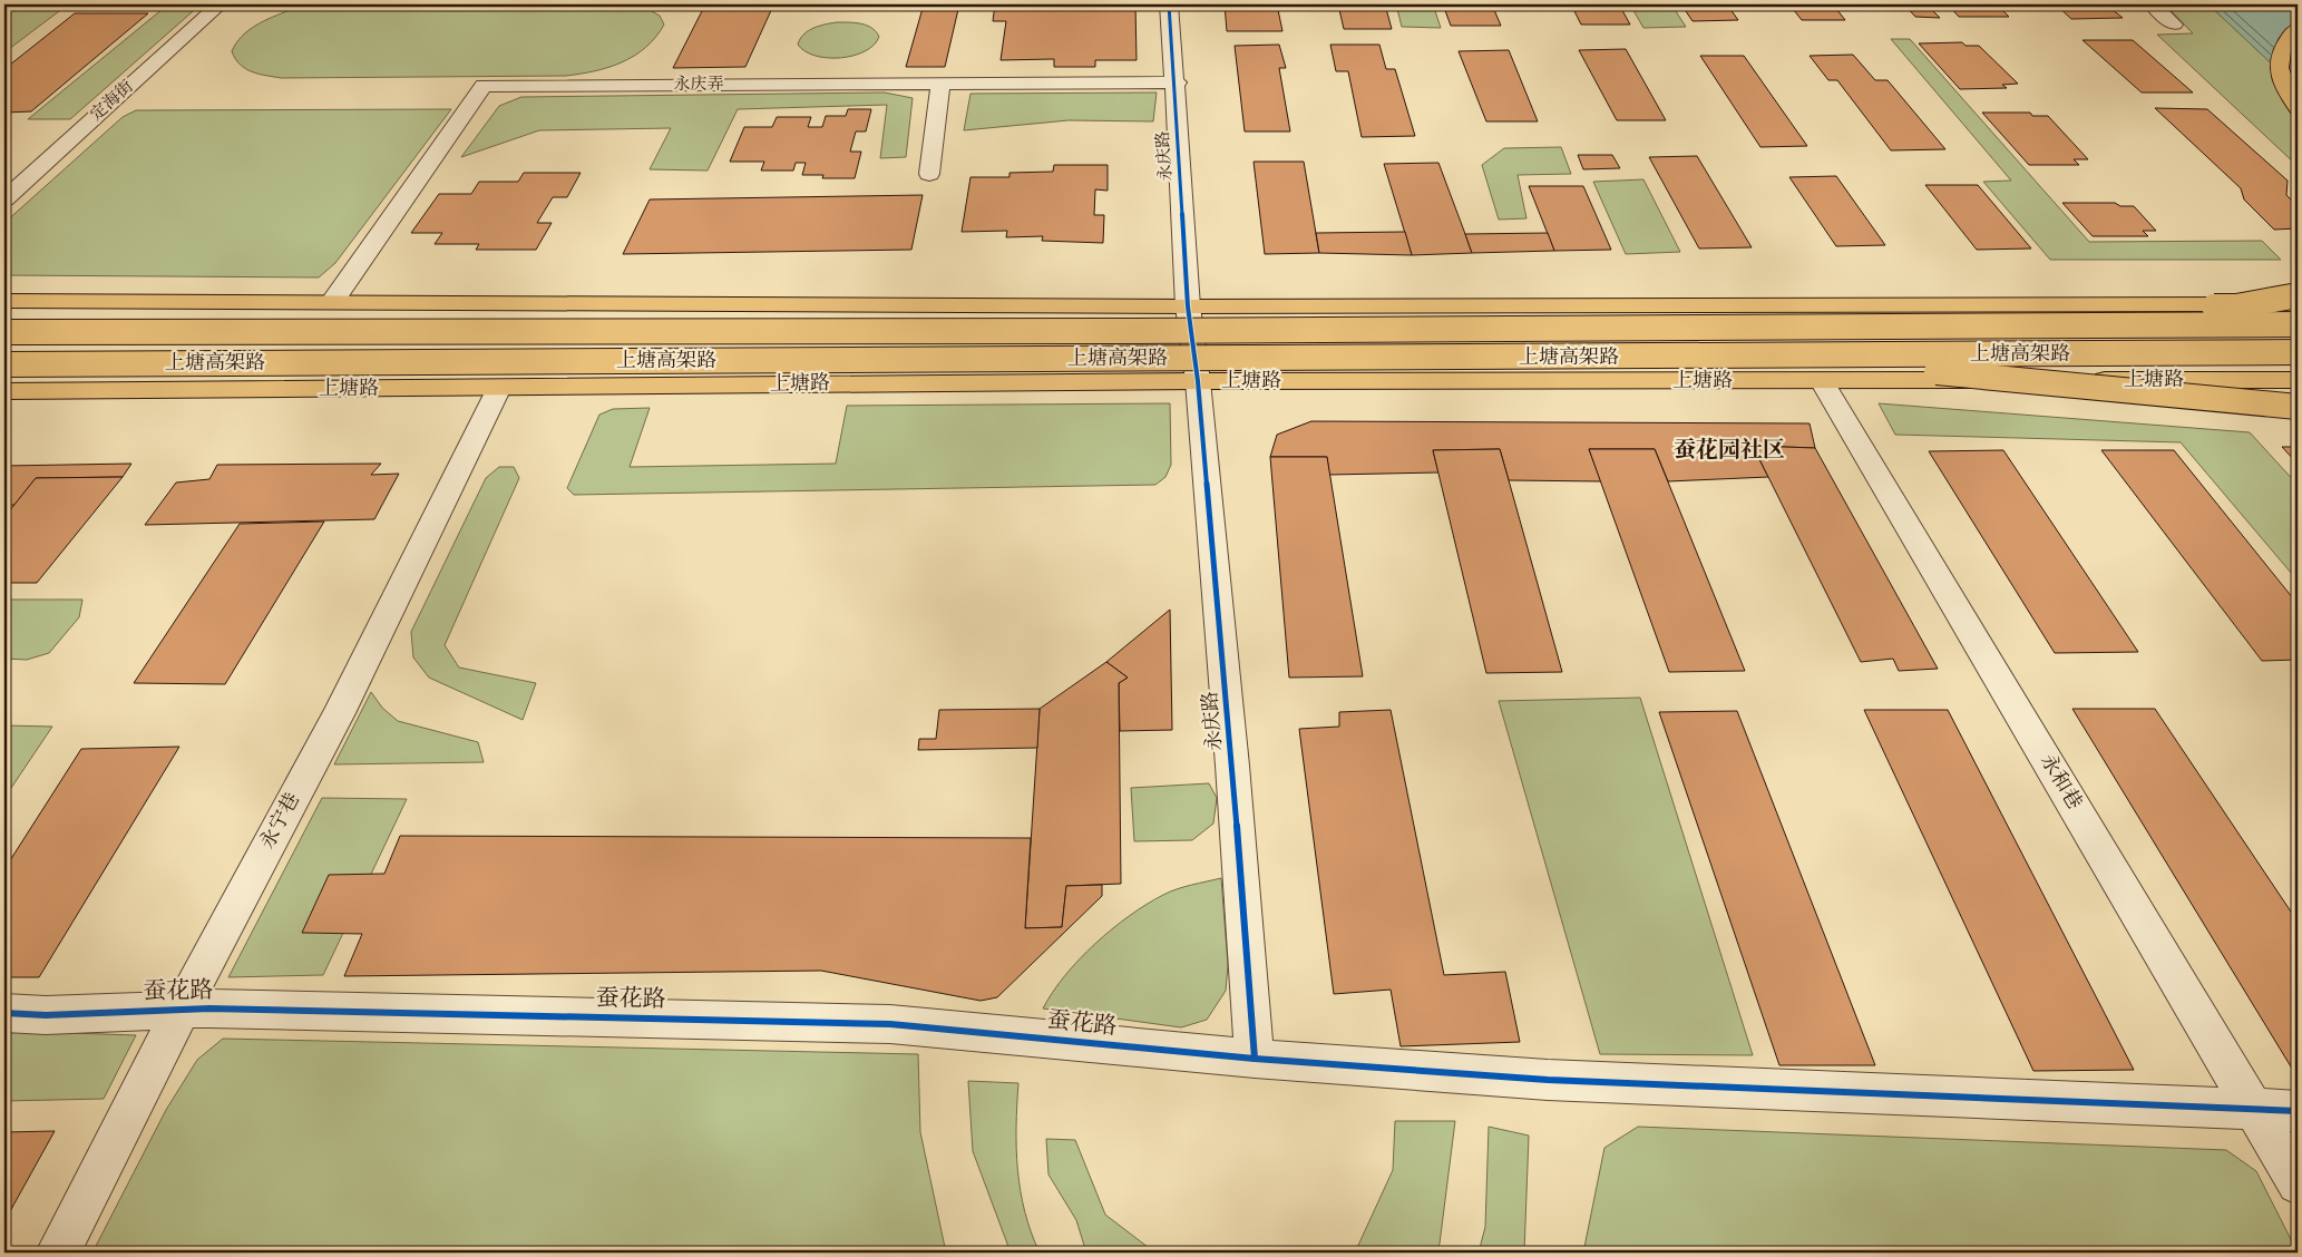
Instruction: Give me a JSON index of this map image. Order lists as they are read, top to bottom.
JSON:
{
  "streets": {
    "main road": ["上塘高架路", "上塘路"],
    "street": [
      "永庆弄",
      "定海街",
      "永庆路",
      "永和巷",
      "永宁巷",
      "蚕花路"
    ]
  },
  "crossings": [
    ["永庆弄", "永庆路"],
    ["永庆路", "上塘路"],
    ["永庆路", "蚕花路"],
    ["上塘路", "永和巷"],
    ["上塘路", "永宁巷"],
    ["永和巷", "蚕花路"],
    ["永宁巷", "蚕花路"]
  ],
  "districts": ["蚕花园社区"]
}
